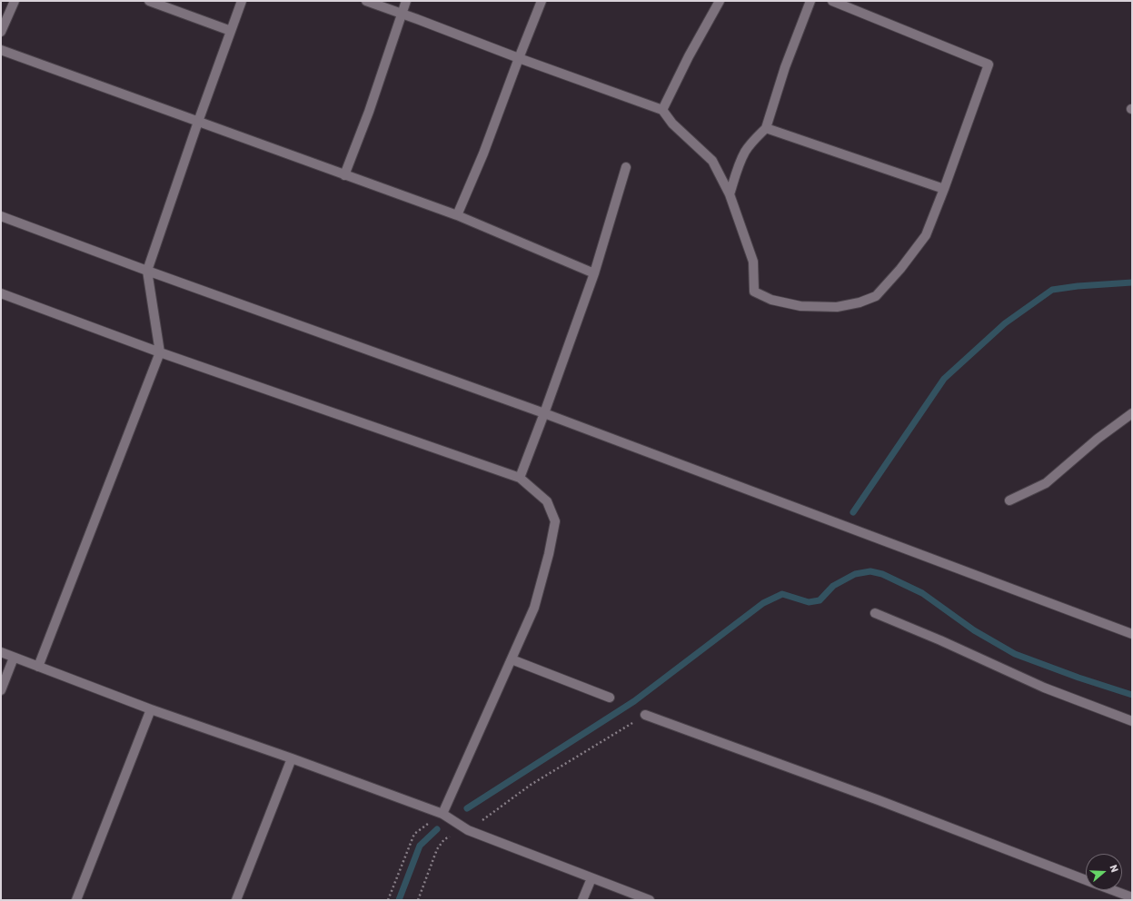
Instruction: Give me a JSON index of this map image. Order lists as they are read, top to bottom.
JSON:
{
  "north": "right"
}
